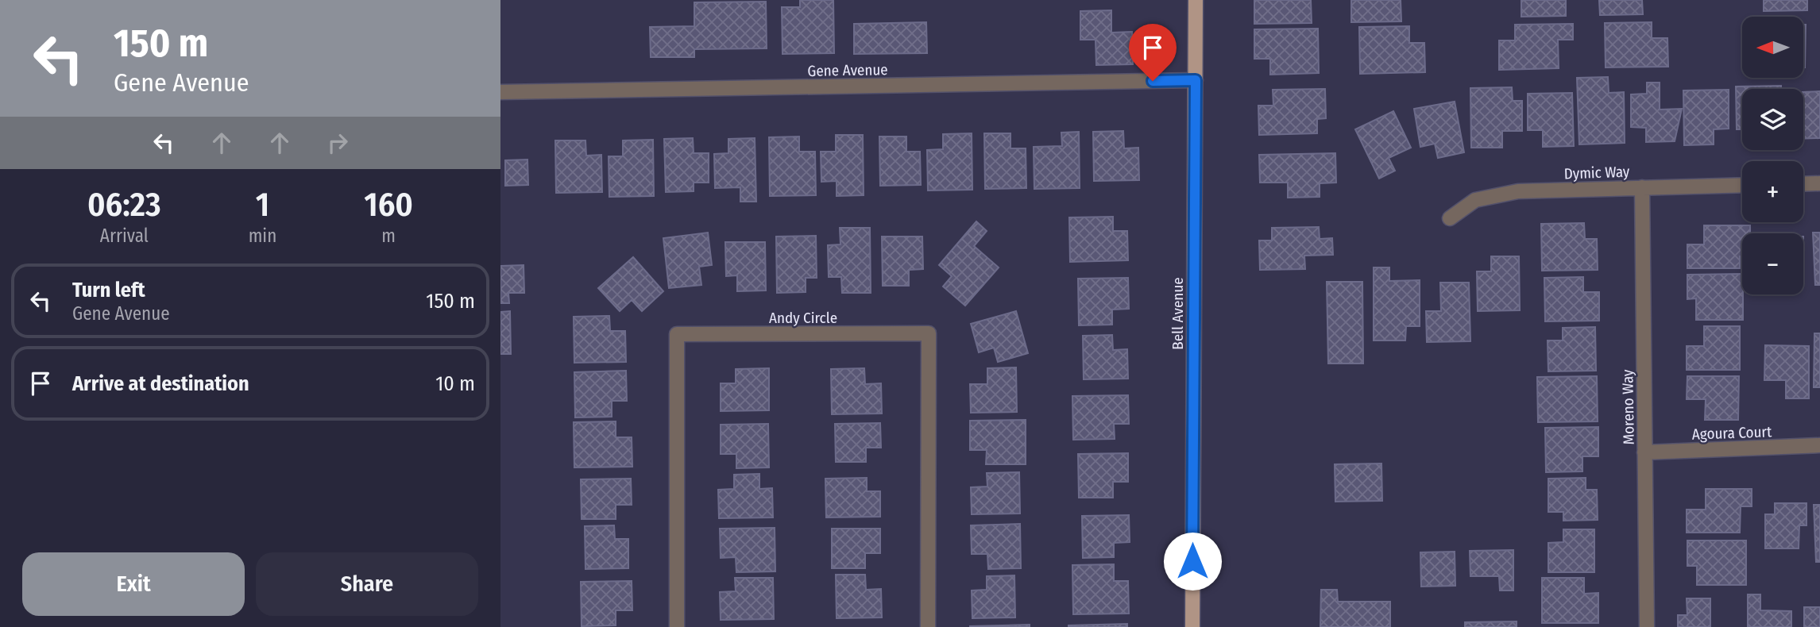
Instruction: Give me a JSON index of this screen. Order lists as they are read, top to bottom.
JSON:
{
  "streets": {
    "main road": ["Bell Avenue"],
    "street": [
      "Gene Avenue",
      "Dymic Way",
      "Andy Circle",
      "Moreno Way",
      "Agoura Court"
    ]
  },
  "crossings": [
    ["Gene Avenue", "Bell Avenue"],
    ["Dymic Way", "Moreno Way"],
    ["Moreno Way", "Agoura Court"]
  ],
  "north": "left",
  "page": {
    "turn": ["150 m", "Gene Avenue"],
    "map_buttons": ["+", "−"],
    "eta": [
      "06:23",
      "Arrival",
      "1",
      "min",
      "160",
      "m"
    ],
    "list": [
      {
        "name": "Turn left",
        "note": "Gene Avenue",
        "value": "150 m"
      },
      {
        "name": "Arrive at destination",
        "value": "10 m"
      }
    ],
    "buttons": ["Exit", "Share"]
  }
}
